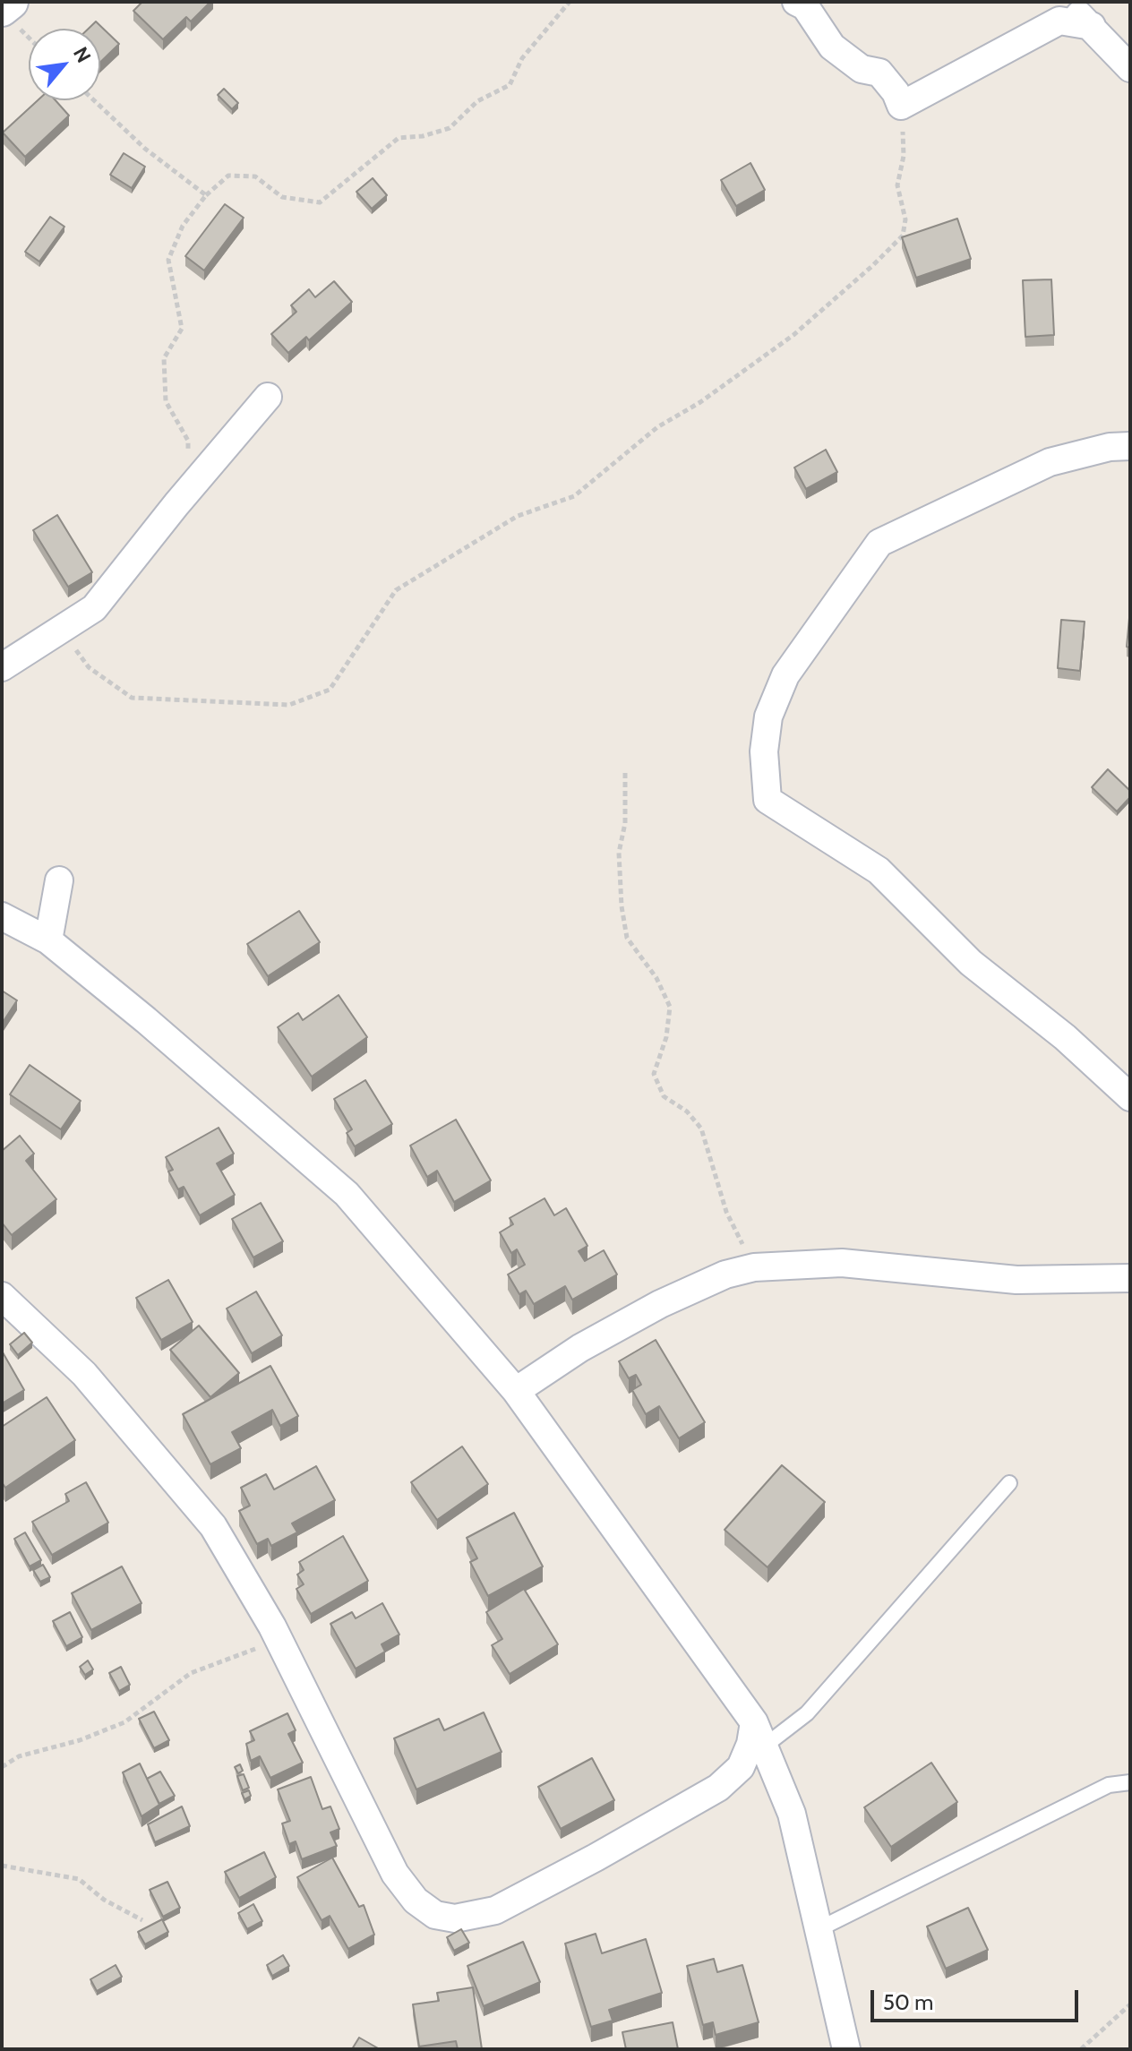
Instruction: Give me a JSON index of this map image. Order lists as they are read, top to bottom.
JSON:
{
  "scale_bar": "50 m",
  "north": "top right"
}
